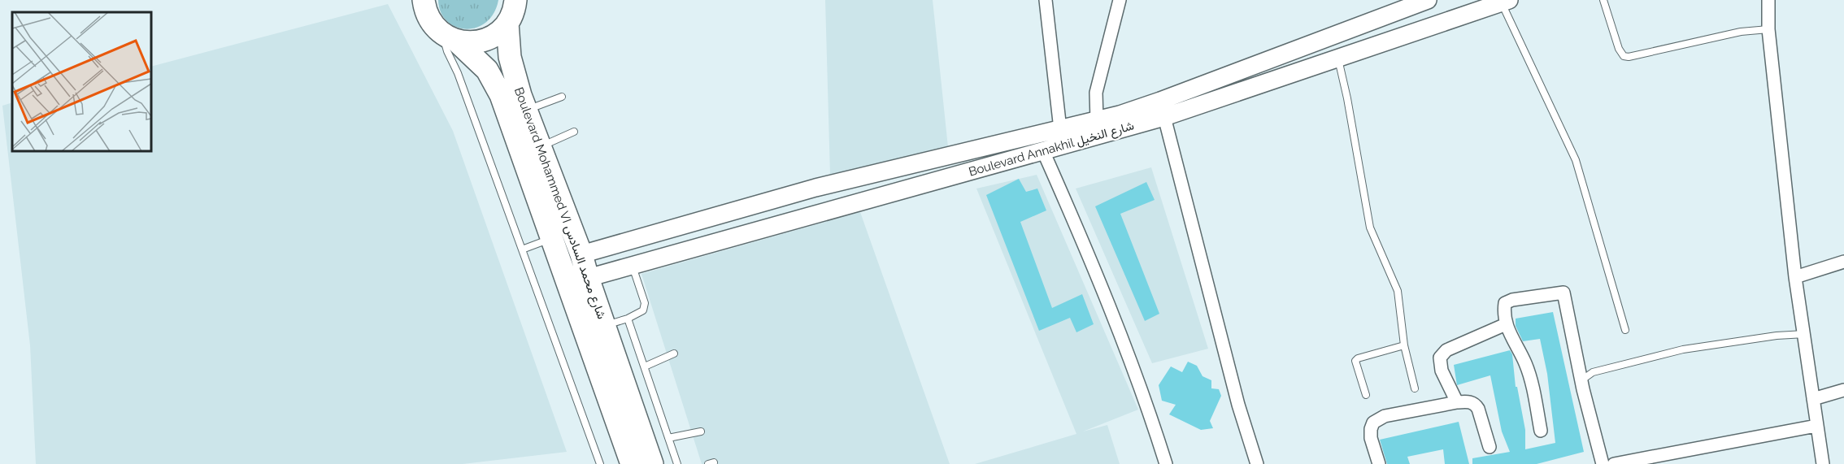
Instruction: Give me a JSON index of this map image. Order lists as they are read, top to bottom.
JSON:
{
  "streets": {
    "highway": ["Boulevard Mohammed VI شارع محمد السادس"],
    "street": ["Boulevard Annakhil شارع النخيل"]
  },
  "crossings": [
    ["Boulevard Annakhil شارع النخيل", "Boulevard Mohammed VI شارع محمد السادس"]
  ]
}
